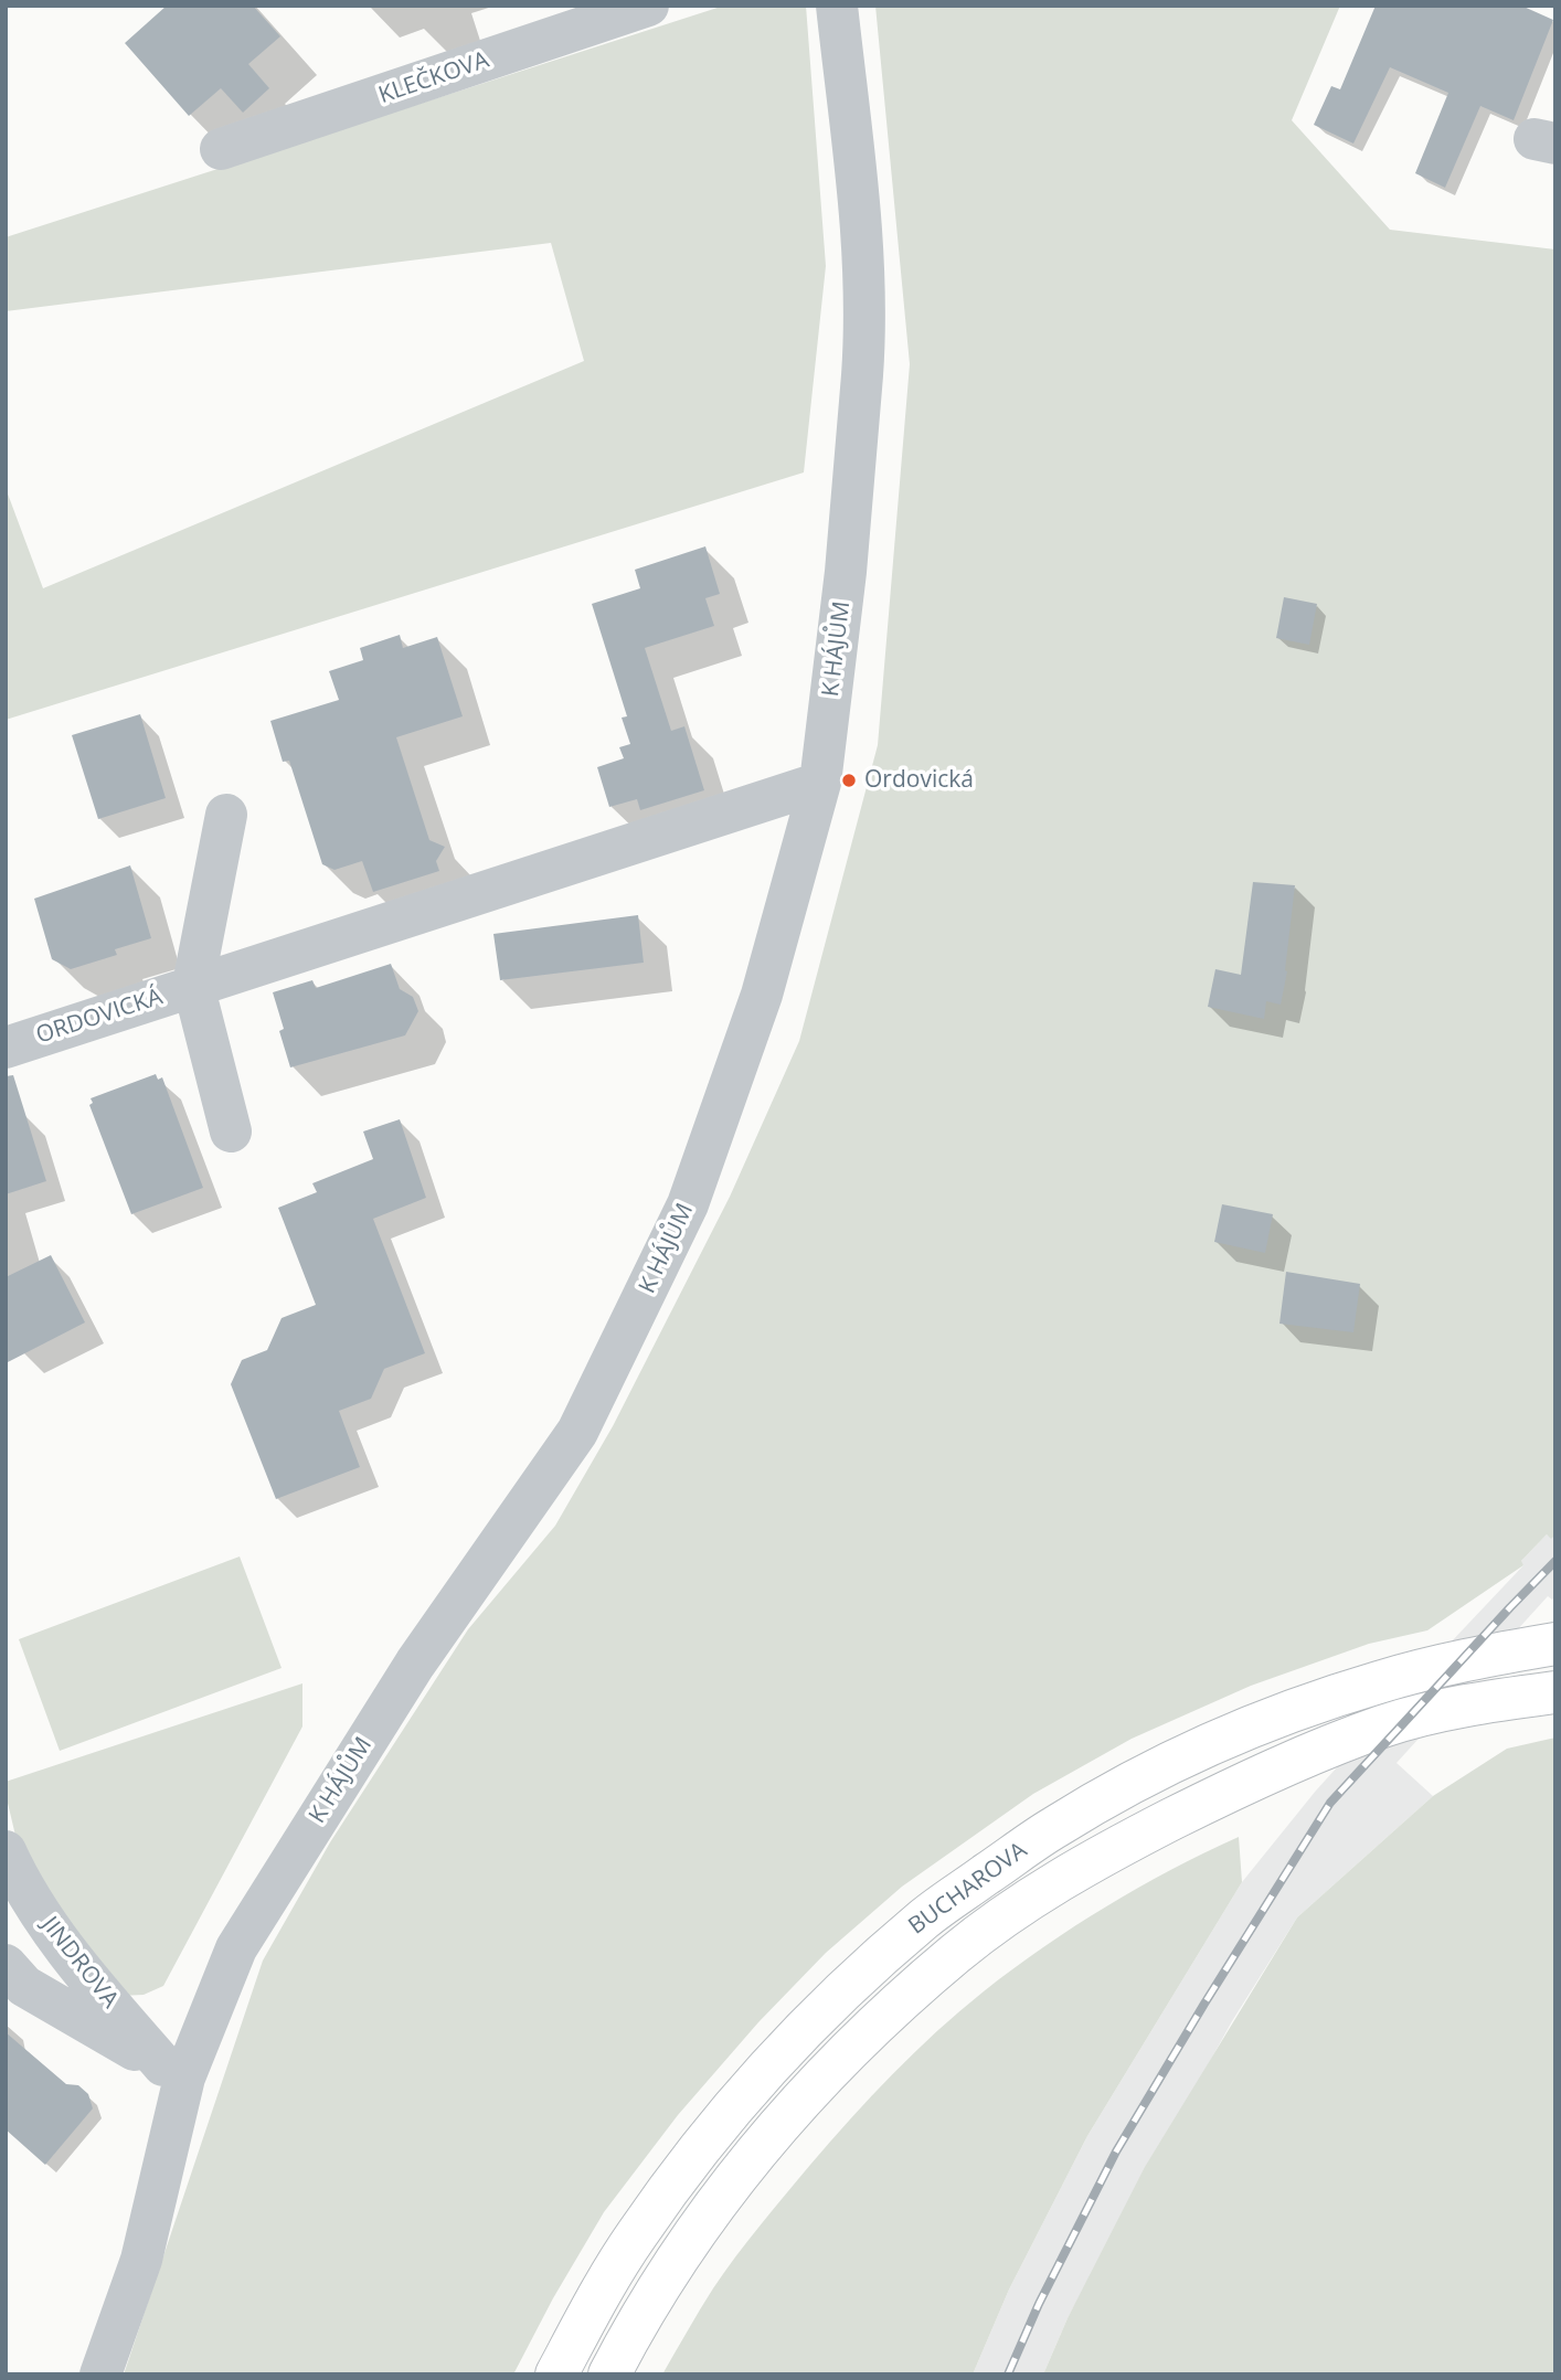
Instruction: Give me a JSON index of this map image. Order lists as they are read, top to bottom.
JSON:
{
  "streets": {
    "main road": ["BUCHAROVA"],
    "street": [
      "KLEČKOVA",
      "K HÁJŮM",
      "ORDOVICKÁ",
      "JINDROVA"
    ]
  },
  "crossings": [
    ["K HÁJŮM", "ORDOVICKÁ"],
    ["K HÁJŮM", "JINDROVA"]
  ],
  "places": ["Ordovická"]
}
